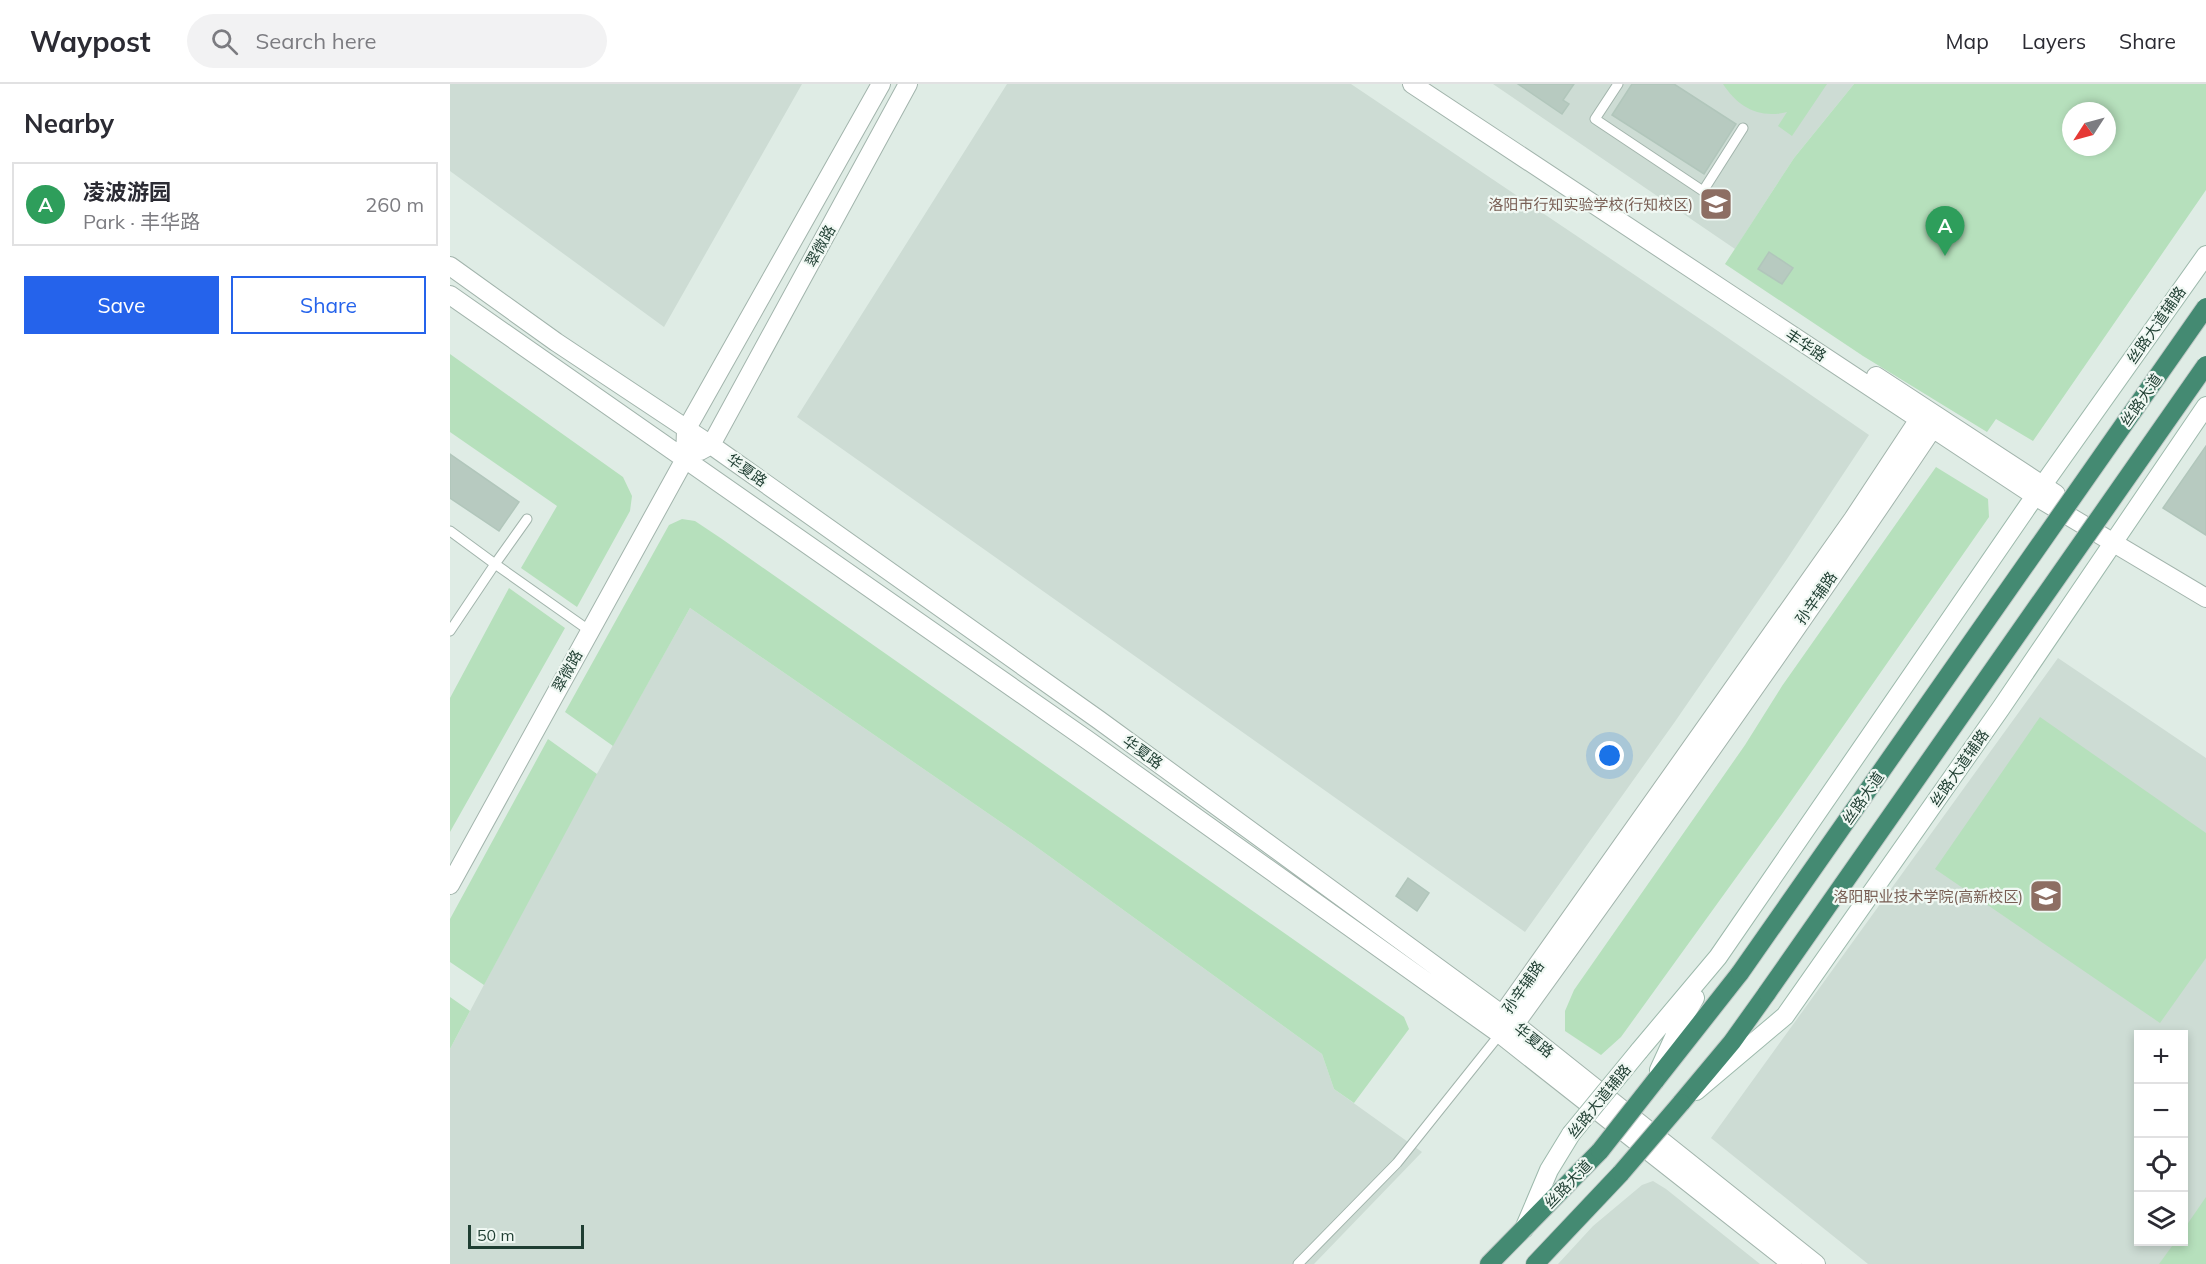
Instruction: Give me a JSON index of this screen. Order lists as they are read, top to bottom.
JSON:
{
  "streets": {
    "highway": ["丝路大道"],
    "street": [
      "翠微路",
      "丝路大道辅路",
      "丰华路",
      "华夏路",
      "孙辛辅路"
    ]
  },
  "crossings": [
    ["翠微路", "华夏路"],
    ["丝路大道辅路", "丰华路"],
    ["丝路大道辅路", "丝路大道"],
    ["丰华路", "孙辛辅路"],
    ["华夏路", "孙辛辅路"]
  ],
  "places": {
    "school or university": ["洛阳市行知实验学校(行知校区)", "洛阳职业技术学院(高新校区)"]
  },
  "scale_bar": "50 m",
  "north": "bottom left",
  "page": {
    "header": "Waypost",
    "search": "Search here",
    "nav": ["Map", "Layers", "Share"],
    "heading": "Nearby",
    "list": [
      {
        "mark": "A",
        "name": "凌波游园",
        "note": "Park · 丰华路",
        "value": "260 m"
      }
    ],
    "pins": "A",
    "buttons": ["Save", "Share"],
    "map_buttons": ["+", "−"],
    "scale": "50 m"
  }
}
